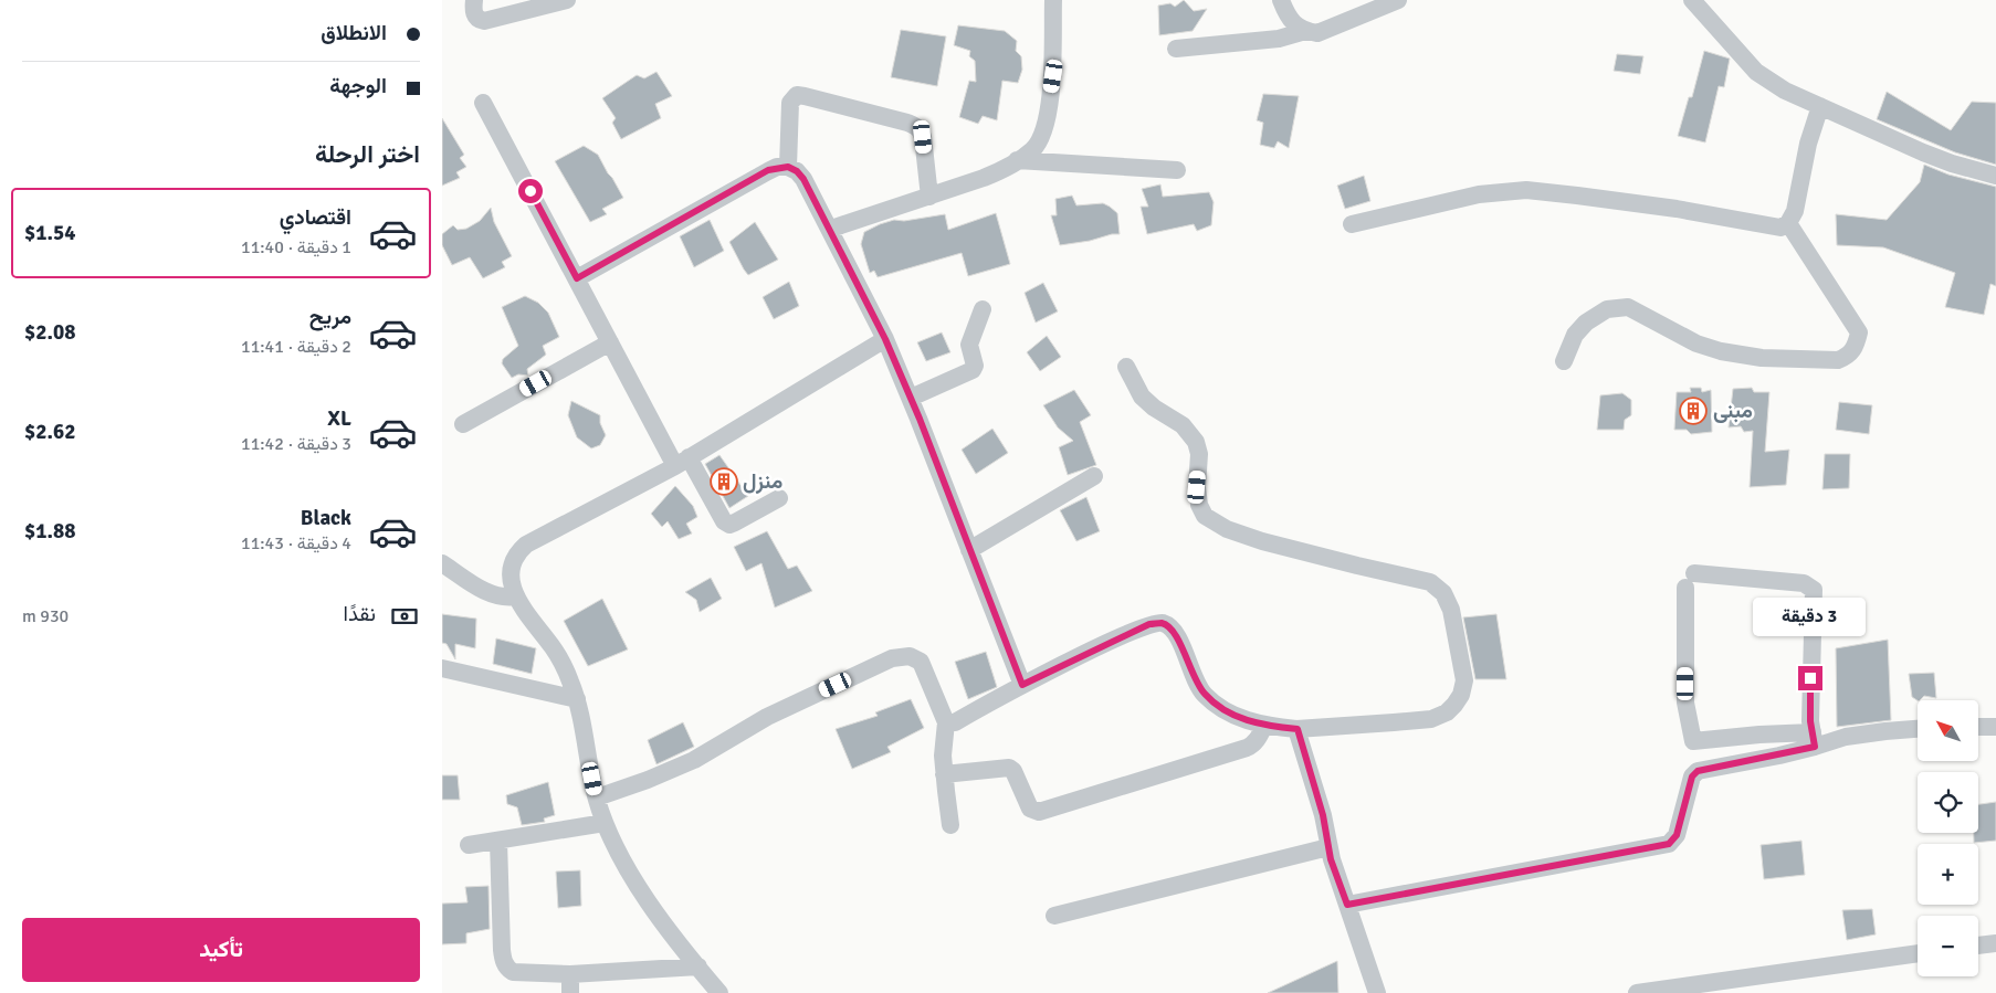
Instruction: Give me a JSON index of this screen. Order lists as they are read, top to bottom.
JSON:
{
  "places": {
    "building": ["مبنى", "منزل"]
  },
  "north": "top left",
  "page": {
    "banner": ["الانطلاق", "الوجهة"],
    "heading": "اختر الرحلة",
    "list": [
      {
        "name": "اقتصادي",
        "note": "1 دقيقة · 11:40",
        "value": "$1.54"
      },
      {
        "name": "مريح",
        "note": "2 دقيقة · 11:41",
        "value": "$2.08"
      },
      {
        "name": "XL",
        "note": "3 دقيقة · 11:42",
        "value": "$2.62"
      },
      {
        "name": "Black",
        "note": "4 دقيقة · 11:43",
        "value": "$1.88"
      }
    ],
    "pay": ["نقدًا", "930 m"],
    "bubble": "3 دقيقة",
    "map_buttons": ["+", "−"],
    "buttons": "تأكيد"
  }
}
